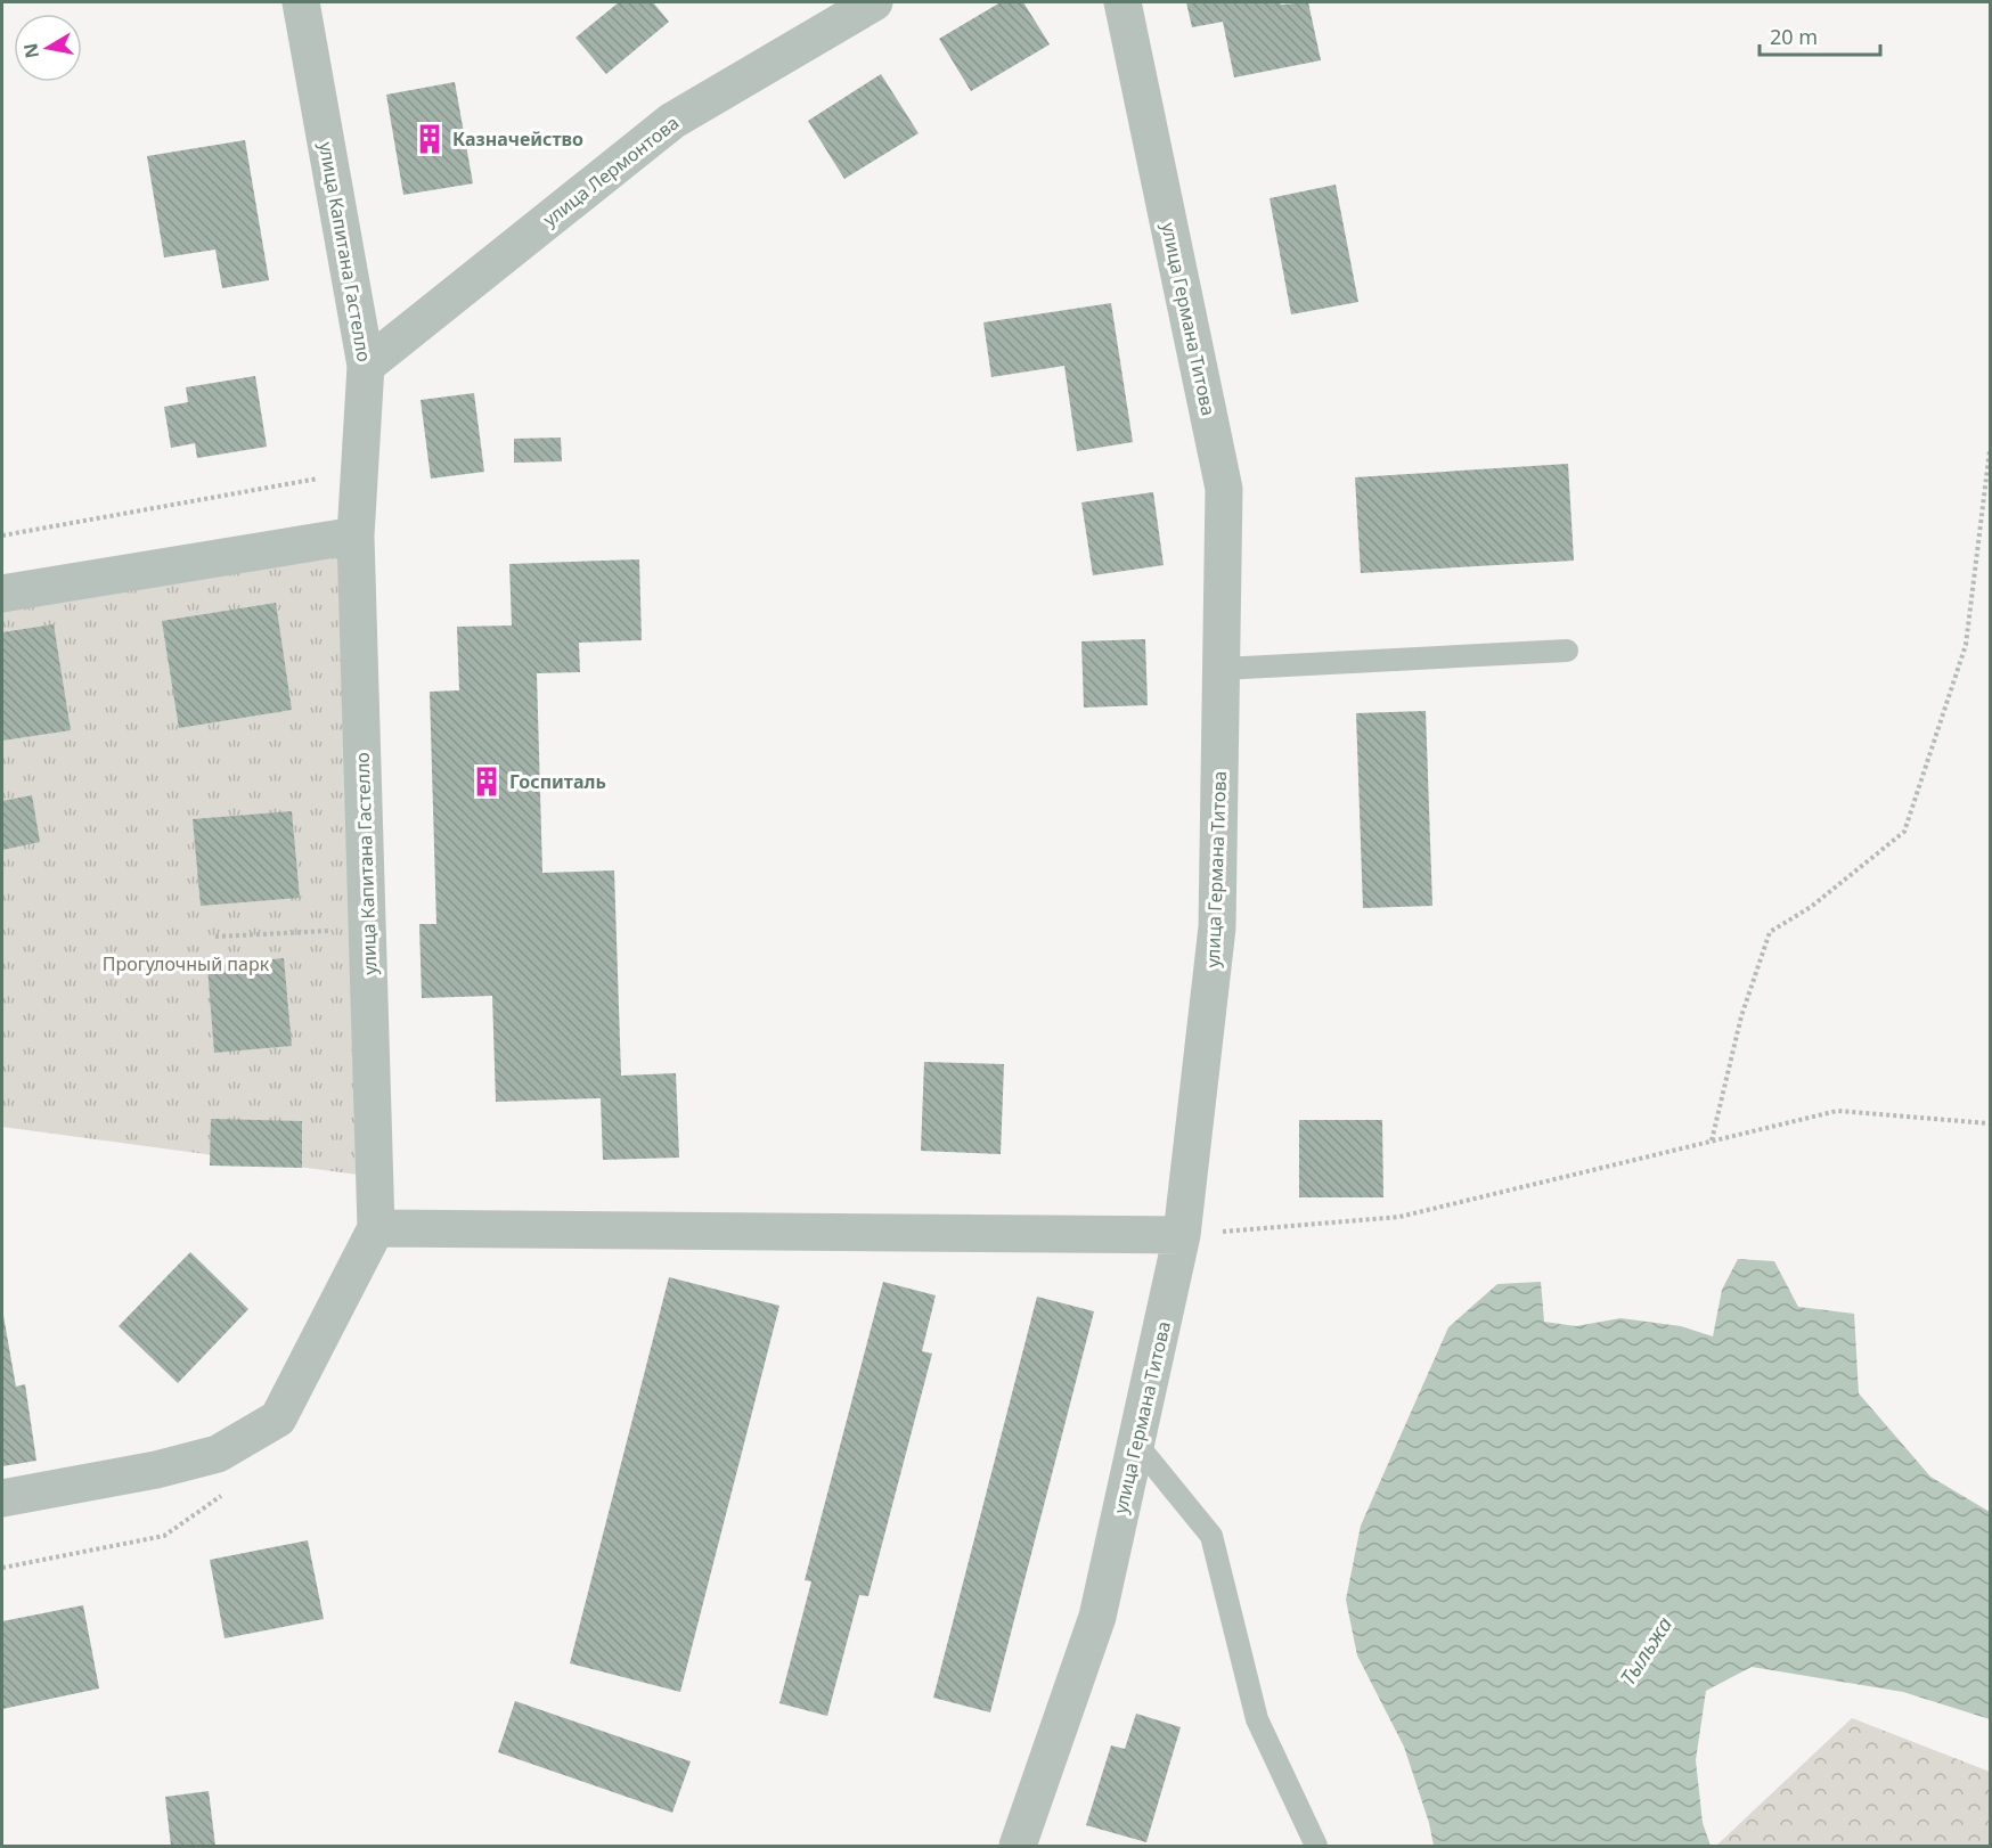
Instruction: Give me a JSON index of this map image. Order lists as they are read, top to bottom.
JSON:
{
  "streets": {
    "street": ["улица Лермонтова", "улица Капитана Гастелло", "улица Германа Титова"]
  },
  "crossings": [
    ["улица Лермонтова", "улица Капитана Гастелло"]
  ],
  "water": ["Тыльжа"],
  "parks": ["Прогулочный парк"],
  "places": {
    "building": ["Казначейство", "Госпиталь"]
  },
  "scale_bar": "20 m",
  "north": "left"
}
